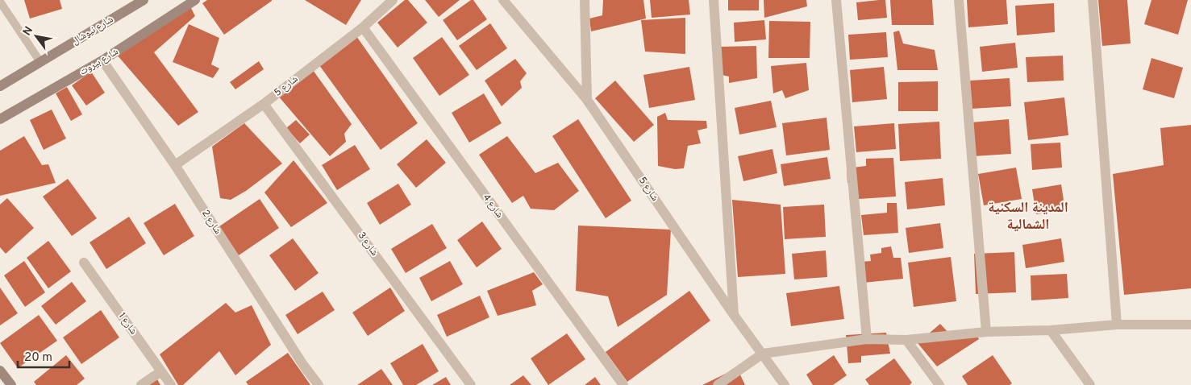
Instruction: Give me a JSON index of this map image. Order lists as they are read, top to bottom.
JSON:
{
  "streets": {
    "main road": ["شارع نيوشال", "شارع بيروت"],
    "street": [
      "شارع 5",
      "شارع 4",
      "شارع 2",
      "شارع 3",
      "شارع 1"
    ]
  },
  "crossings": [
    ["شارع بيروت", "شارع 2"],
    ["شارع 5", "شارع 4"],
    ["شارع 5", "شارع 2"],
    ["شارع 5", "شارع 3"]
  ],
  "districts": ["المدينة السكنية الشمالية"],
  "scale_bar": "20 m",
  "north": "top left"
}
